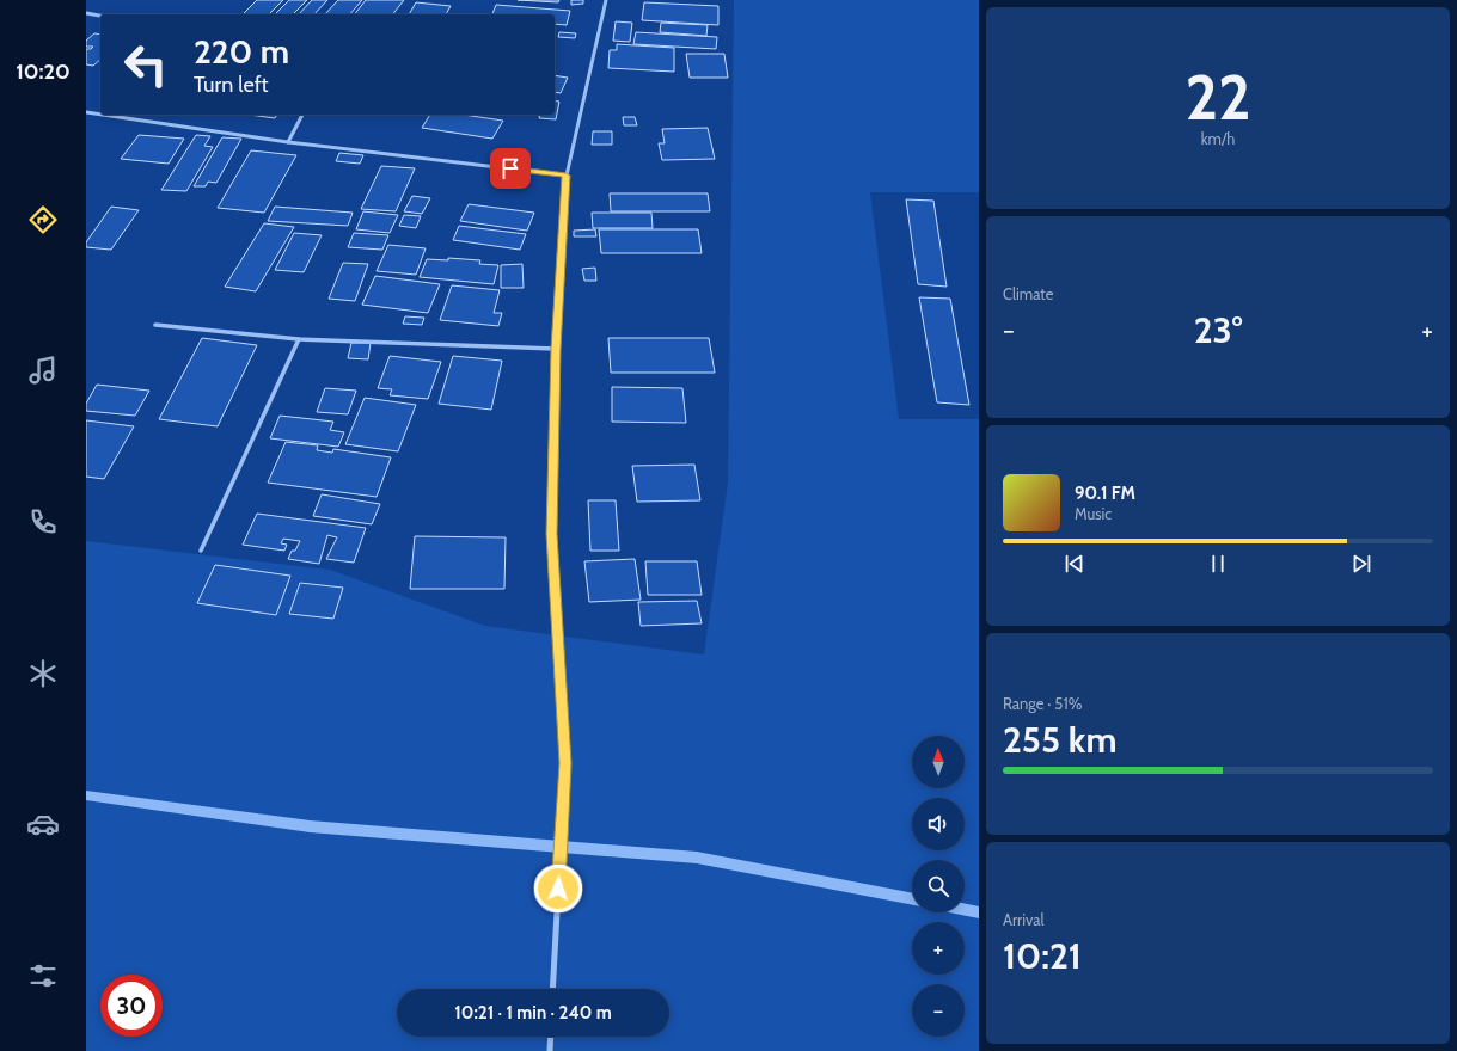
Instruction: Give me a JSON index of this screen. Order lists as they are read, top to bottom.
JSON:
{
  "north": "top",
  "page": {
    "tabs": "10:20",
    "tile": [
      ["22", "km/h"],
      "Climate",
      ["Range · 51%", "255 km"],
      ["Arrival", "10:21"]
    ],
    "turn": ["220 m", "Turn left"],
    "heat": ["−", "23°", "+"],
    "song": ["90.1 FM", "Music"],
    "map_buttons": ["+", "−"],
    "limit": "30",
    "trip": "10:21 · 1 min · 240 m"
  }
}
